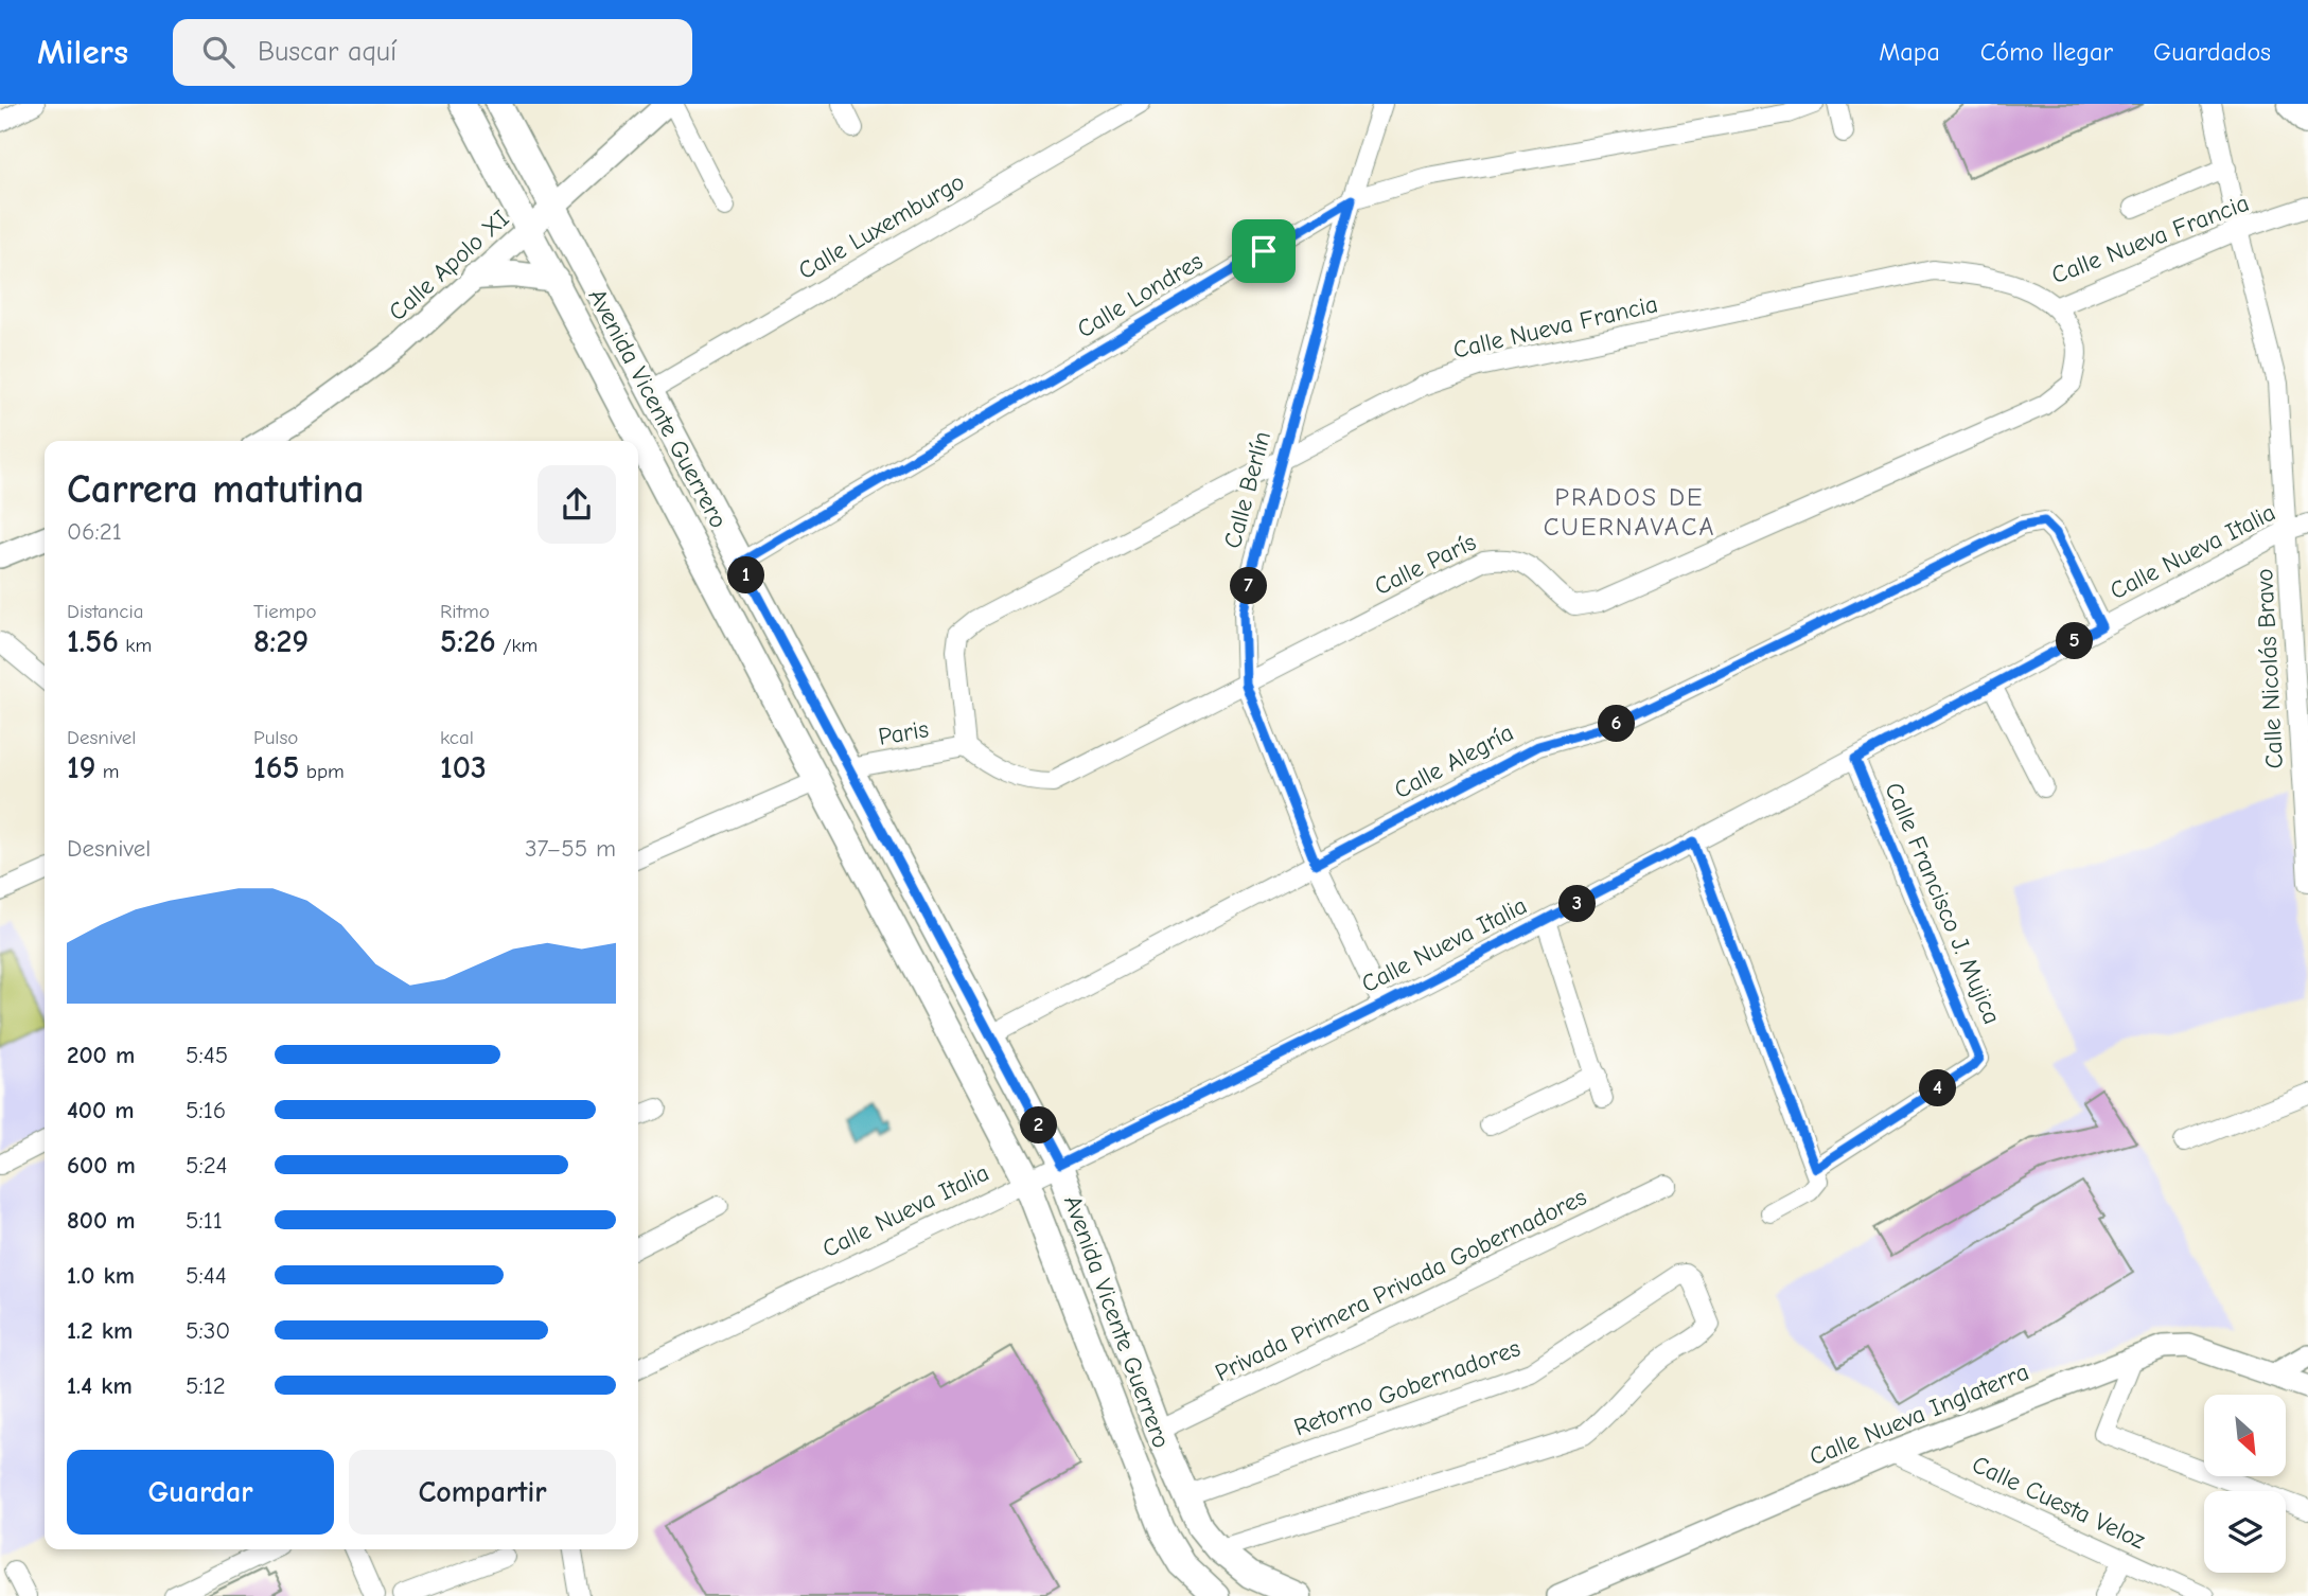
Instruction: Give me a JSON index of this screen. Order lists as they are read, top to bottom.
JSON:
{
  "streets": {
    "main road": ["Avenida Vicente Guerrero"],
    "street": [
      "Calle Luxemburgo",
      "Calle Nueva Francia",
      "Calle Apolo XI",
      "Calle Londres",
      "Calle Berlín",
      "Calle Nueva Italia",
      "Calle París",
      "Calle Nicolás Bravo",
      "Paris",
      "Calle Alegría",
      "Calle Francisco J. Mujica",
      "Privada Primera Privada Gobernadores",
      "Retorno Gobernadores",
      "Calle Nueva Inglaterra",
      "Calle Cuesta Veloz"
    ]
  },
  "crossings": [
    ["Calle Luxemburgo", "Avenida Vicente Guerrero"],
    ["Calle Nueva Francia", "Calle Berlín"],
    ["Calle Nueva Francia", "Calle París"],
    ["Calle Nueva Francia", "Calle Nicolás Bravo"],
    ["Calle Nueva Francia", "Paris"],
    ["Calle Apolo XI", "Avenida Vicente Guerrero"],
    ["Calle Londres", "Avenida Vicente Guerrero"],
    ["Calle Londres", "Calle Berlín"],
    ["Avenida Vicente Guerrero", "Calle Nueva Italia"],
    ["Avenida Vicente Guerrero", "Paris"],
    ["Avenida Vicente Guerrero", "Calle Alegría"],
    ["Avenida Vicente Guerrero", "Privada Primera Privada Gobernadores"],
    ["Avenida Vicente Guerrero", "Retorno Gobernadores"],
    ["Calle Berlín", "Calle Nueva Italia"],
    ["Calle Berlín", "Calle París"],
    ["Calle Berlín", "Calle Alegría"],
    ["Calle Nueva Italia", "Calle Nicolás Bravo"],
    ["Calle Nueva Italia", "Calle Alegría"],
    ["Calle Nueva Italia", "Calle Francisco J. Mujica"],
    ["Calle París", "Paris"],
    ["Calle Nueva Inglaterra", "Calle Cuesta Veloz"]
  ],
  "districts": ["PRADOS DE CUERNAVACA"],
  "north": "bottom right",
  "page": {
    "header": "Milers",
    "search": "Buscar aquí",
    "nav": ["Mapa", "Cómo llegar", "Guardados"],
    "heading": ["Carrera matutina", "06:21"],
    "pins": [
      "1",
      "7",
      "5",
      "6",
      "3",
      "4",
      "2"
    ],
    "stats": [
      ["Distancia", "1.56 km"],
      ["Tiempo", "8:29"],
      ["Ritmo", "5:26 /km"],
      ["Desnivel", "19 m"],
      ["Pulso", "165 bpm"],
      ["kcal", "103"]
    ],
    "chart": ["Desnivel", "37–55 m"],
    "list": [
      {
        "name": "200 m",
        "note": "5:45"
      },
      {
        "name": "400 m",
        "note": "5:16"
      },
      {
        "name": "600 m",
        "note": "5:24"
      },
      {
        "name": "800 m",
        "note": "5:11"
      },
      {
        "name": "1.0 km",
        "note": "5:44"
      },
      {
        "name": "1.2 km",
        "note": "5:30"
      },
      {
        "name": "1.4 km",
        "note": "5:12"
      }
    ],
    "buttons": ["Guardar", "Compartir"]
  }
}
